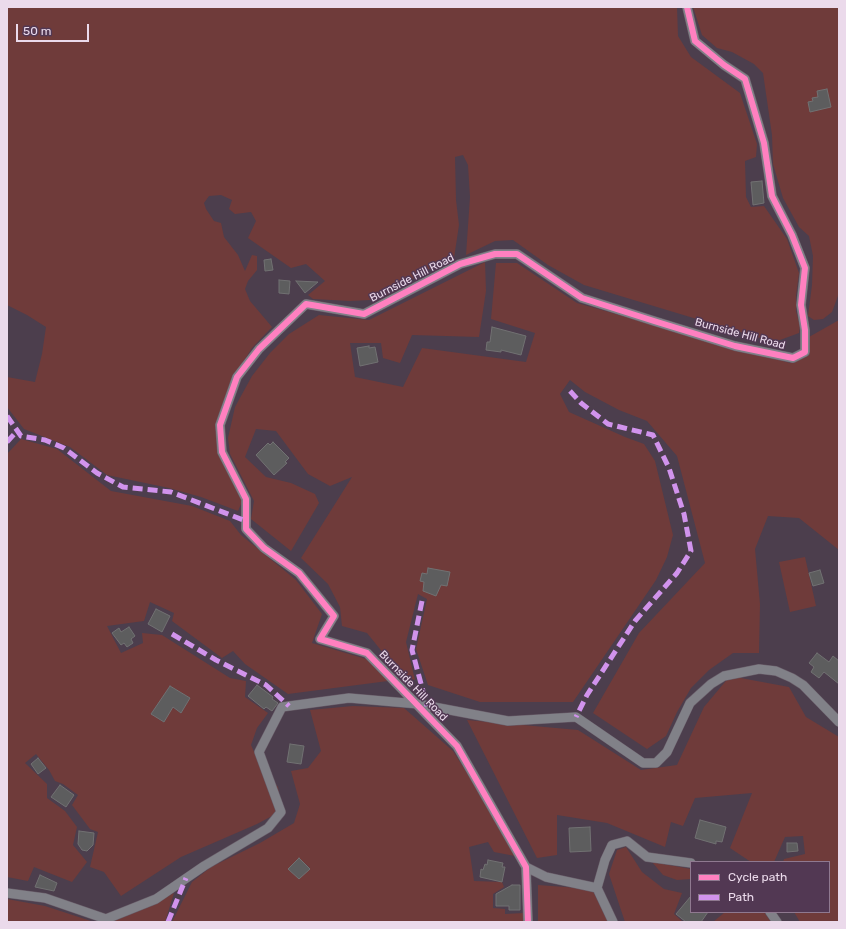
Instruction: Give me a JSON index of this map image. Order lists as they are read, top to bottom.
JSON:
{
  "streets": {
    "street": ["Burnside Hill Road"]
  },
  "legend": ["Cycle path", "Path"],
  "scale_bar": "50 m"
}
